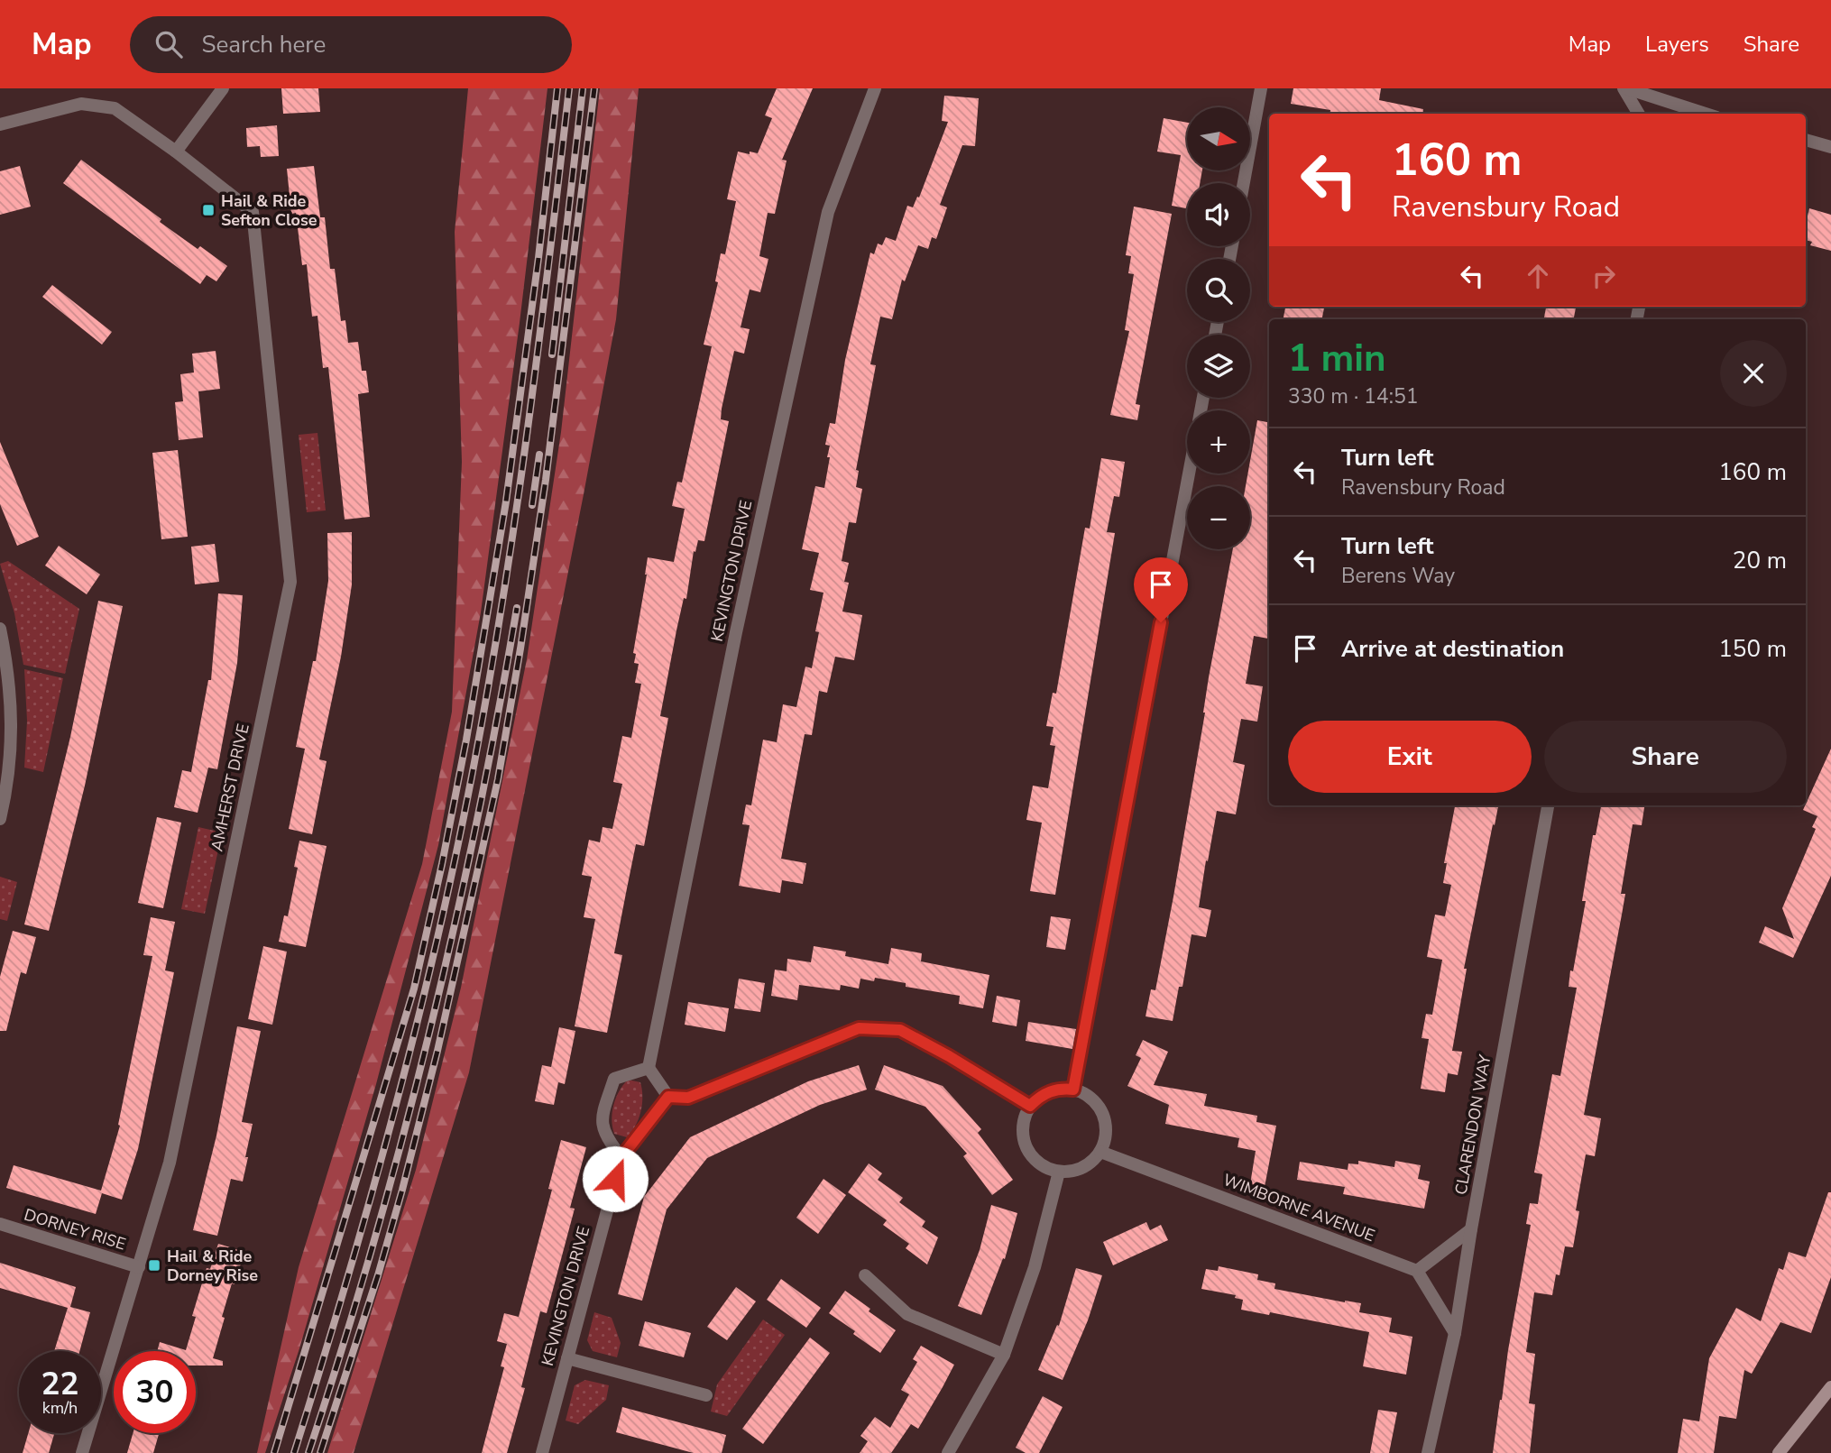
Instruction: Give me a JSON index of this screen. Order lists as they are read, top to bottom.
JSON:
{
  "streets": {
    "street": [
      "KEVINGTON DRIVE",
      "AMHERST DRIVE",
      "CLARENDON WAY",
      "WIMBORNE AVENUE",
      "DORNEY RISE"
    ]
  },
  "crossings": [
    ["AMHERST DRIVE", "DORNEY RISE"]
  ],
  "places": {
    "transit": ["Hail & Ride Sefton Close", "Hail & Ride Dorney Rise"]
  },
  "north": "right",
  "page": {
    "header": "Map",
    "search": "Search here",
    "nav": ["Map", "Layers", "Share"],
    "map_buttons": ["+", "−"],
    "turn": ["160 m", "Ravensbury Road"],
    "heading": ["1 min", "330 m · 14:51"],
    "list": [
      {
        "name": "Turn left",
        "note": "Ravensbury Road",
        "value": "160 m"
      },
      {
        "name": "Turn left",
        "note": "Berens Way",
        "value": "20 m"
      },
      {
        "name": "Arrive at destination",
        "value": "150 m"
      }
    ],
    "buttons": ["Exit", "Share"],
    "speed": "22 km/h",
    "limit": "30"
  }
}
